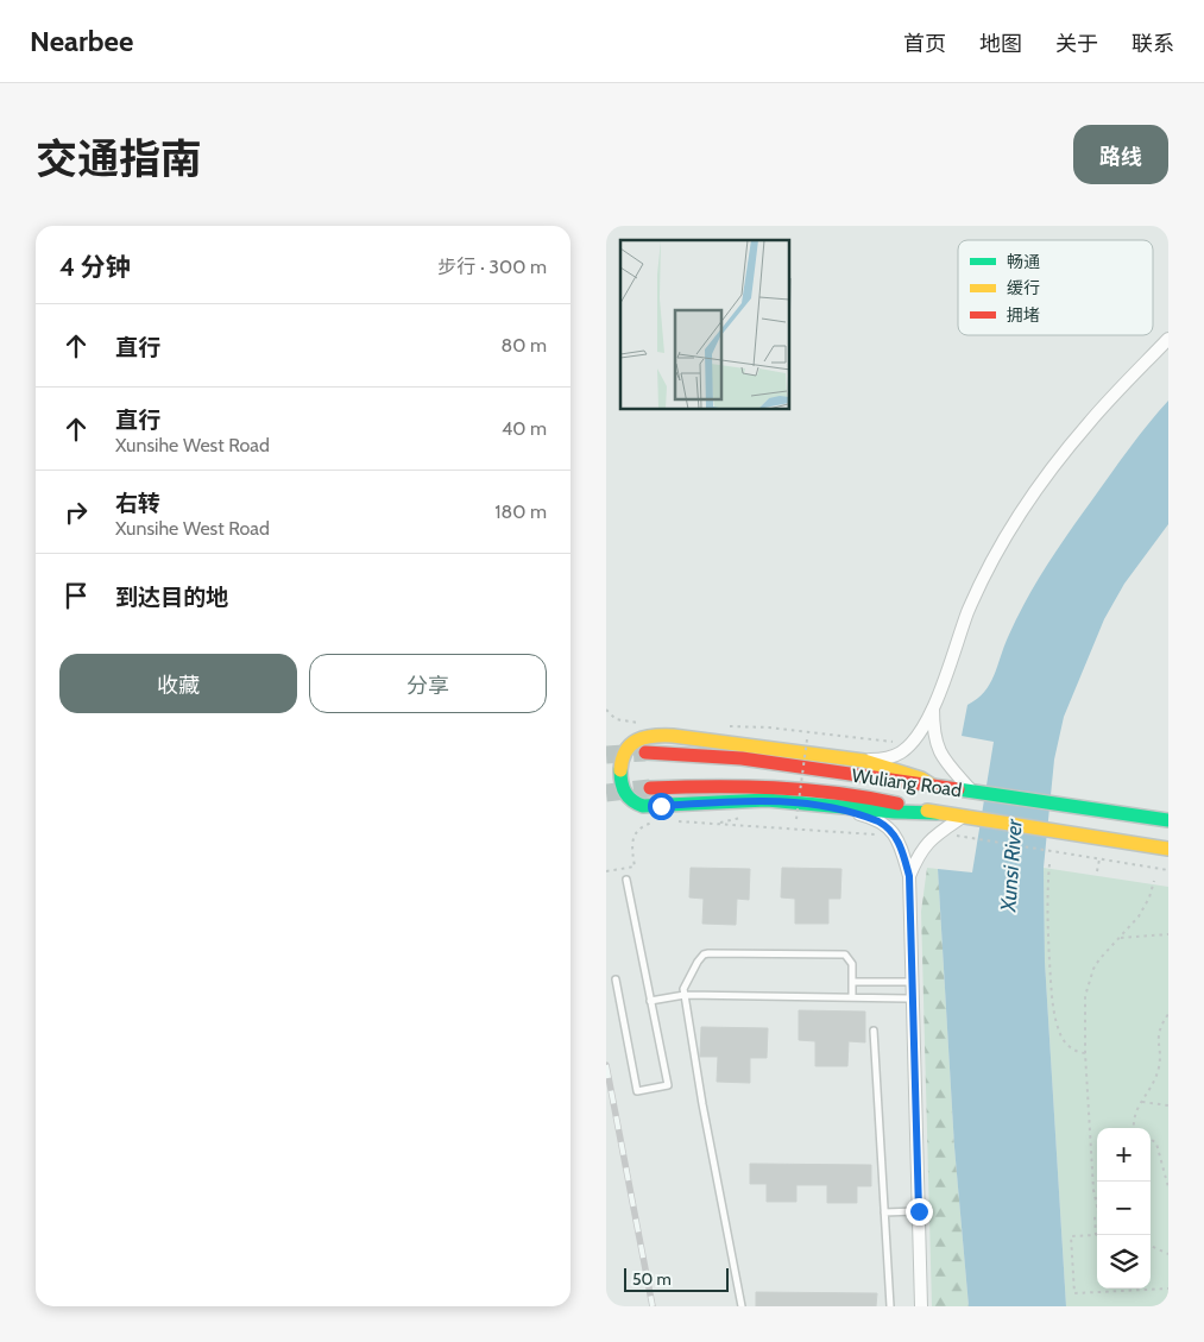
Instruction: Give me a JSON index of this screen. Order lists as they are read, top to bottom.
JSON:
{
  "streets": {
    "main road": ["Wuliang Road"]
  },
  "water": ["Xunsi River"],
  "legend": ["畅通", "缓行", "拥堵"],
  "scale_bar": "50 m",
  "page": {
    "header": "Nearbee",
    "nav": [
      "首页",
      "地图",
      "关于",
      "联系"
    ],
    "title": "交通指南",
    "buttons": [
      "路线",
      ["收藏", "分享"]
    ],
    "heading": ["4 分钟", "步行 · 300 m"],
    "list": [
      ["直行", "80 m"],
      ["直行", "Xunsihe West Road", "40 m"],
      ["右转", "Xunsihe West Road", "180 m"],
      "到达目的地"
    ],
    "map_buttons": ["+", "−"],
    "scale": "50 m"
  }
}
